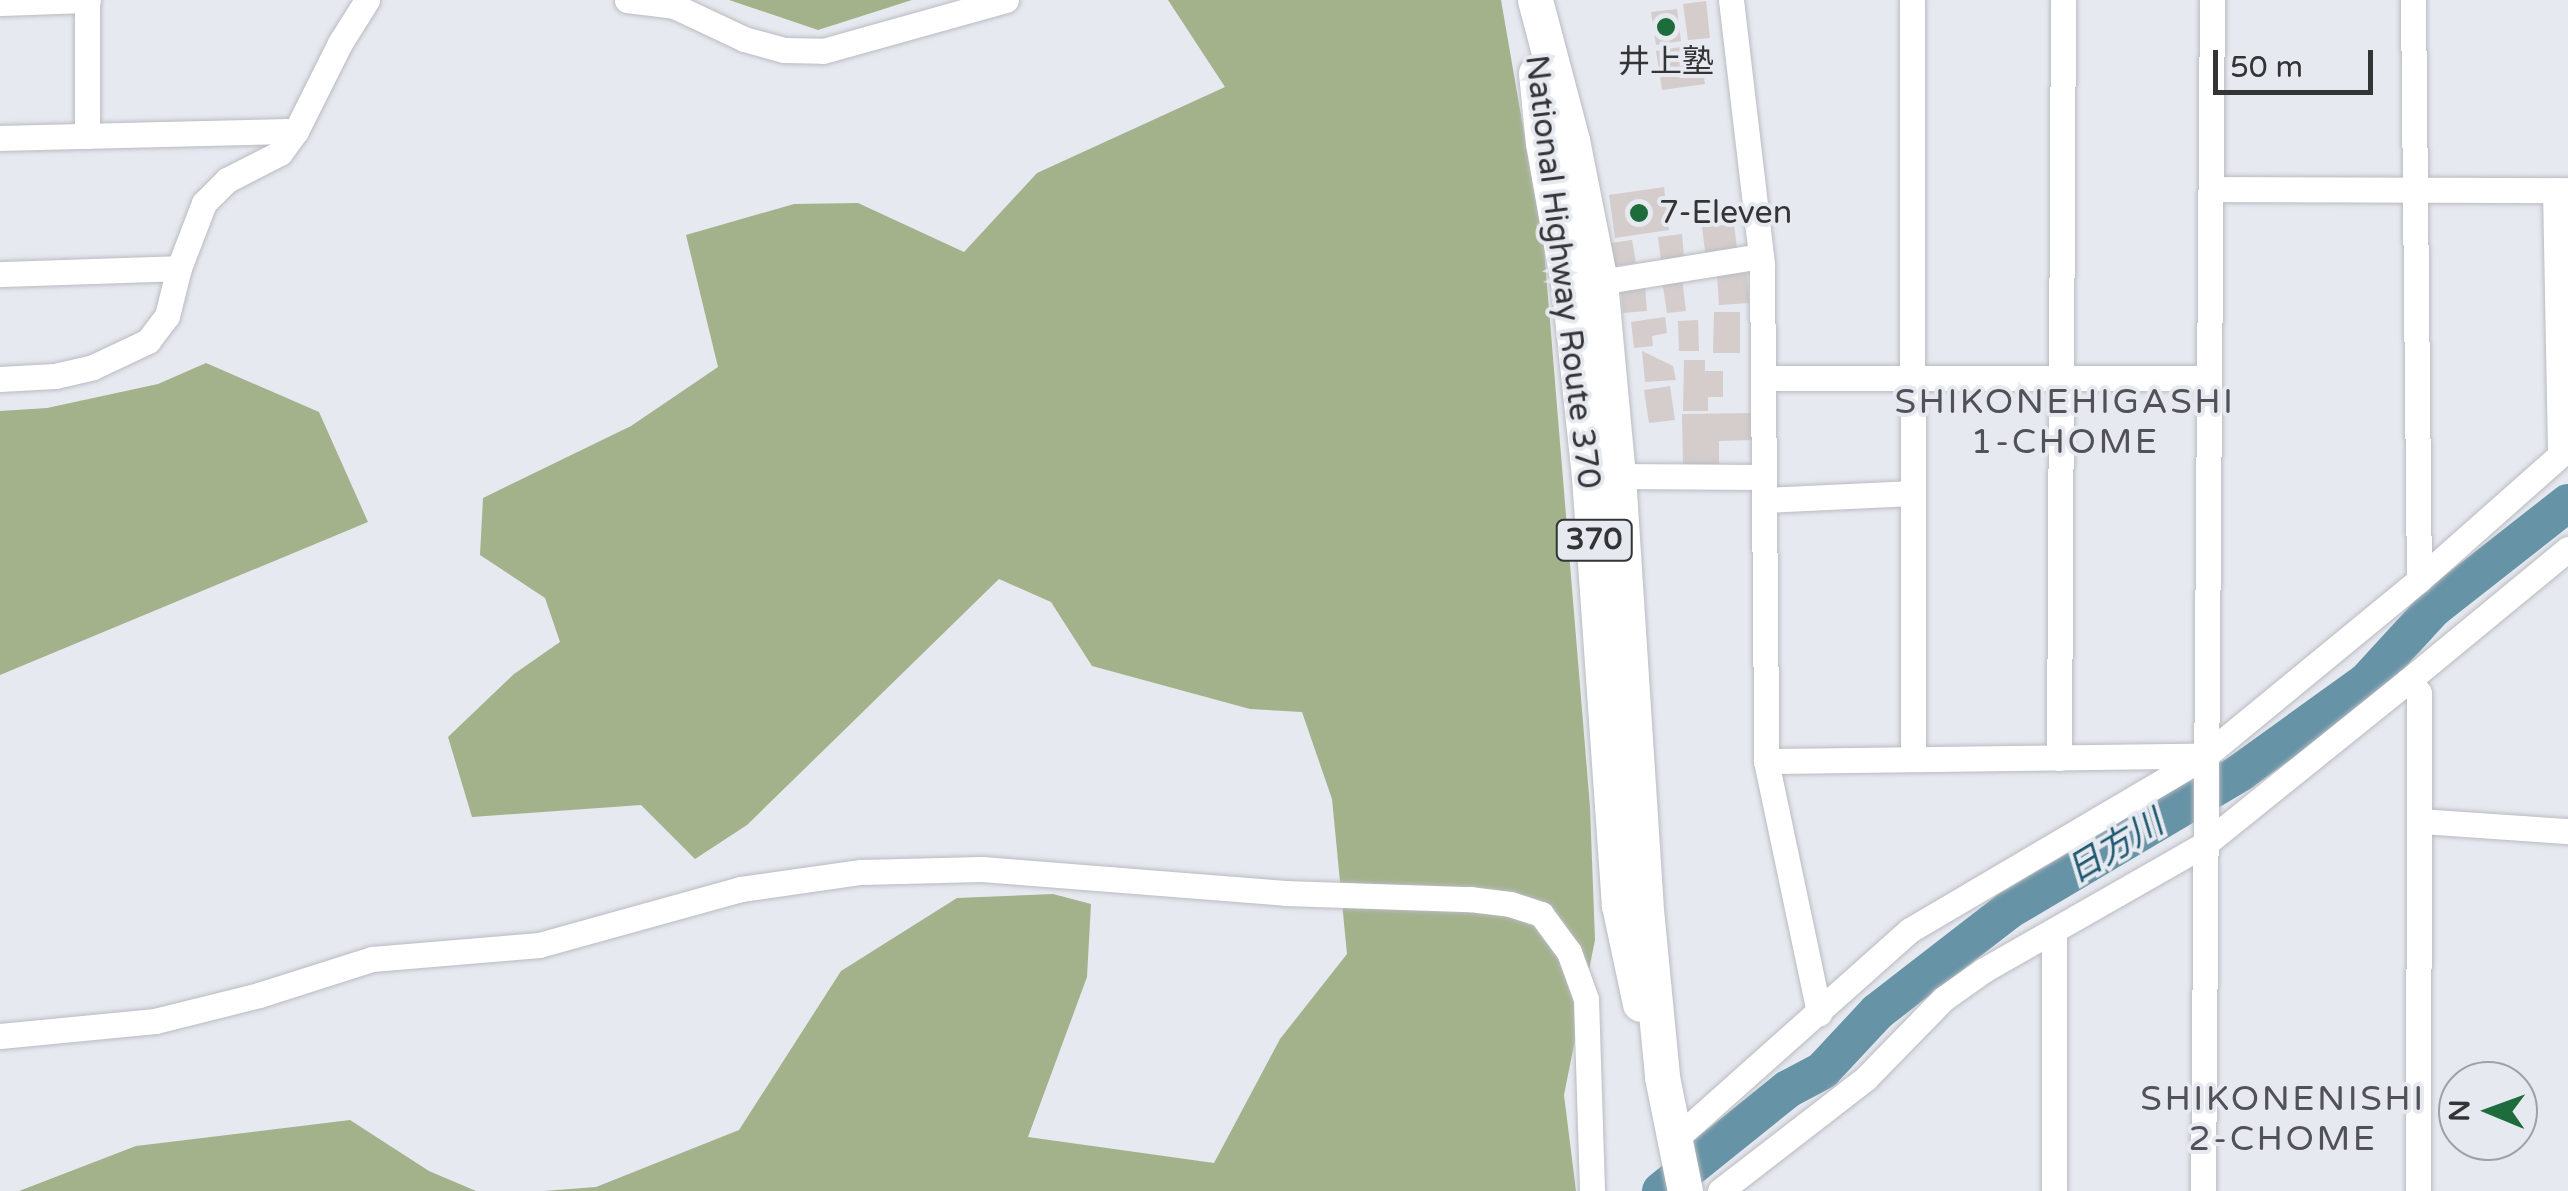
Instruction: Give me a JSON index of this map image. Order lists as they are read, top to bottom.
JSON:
{
  "streets": {
    "highway": ["National Highway Route 370", "370"]
  },
  "districts": ["SHIKONEHIGASHI 1-CHOME", "SHIKONENISHI 2-CHOME"],
  "water": ["日方川"],
  "places": ["井上塾", "7-Eleven"],
  "scale_bar": "50 m",
  "north": "left"
}
